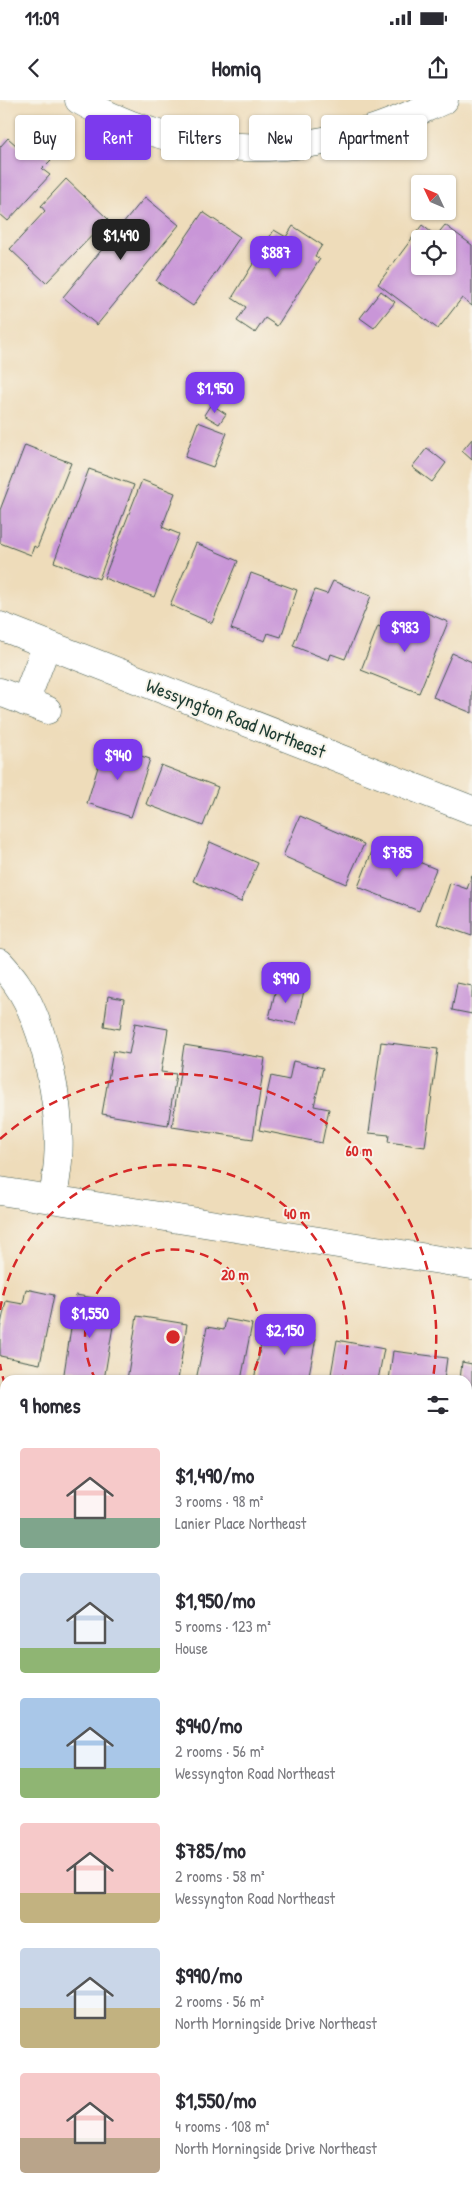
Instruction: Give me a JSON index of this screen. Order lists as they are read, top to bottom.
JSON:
{
  "streets": {
    "street": ["Wessyngton Road Northeast"]
  },
  "north": "top left",
  "page": {
    "status": "11:09",
    "header": "Homiq",
    "chip": [
      "Buy",
      "Rent",
      "Filters",
      "New",
      "Apartment"
    ],
    "price": [
      "$1,490",
      "$887",
      "$1,950",
      "$983",
      "$940",
      "$785",
      "$990",
      "$1,550",
      "$2,150"
    ],
    "heading": "9 homes",
    "list": [
      {
        "name": "$1,490/mo",
        "note": "3 rooms · 98 m² · Lanier Place Northeast"
      },
      {
        "name": "$1,950/mo",
        "note": "5 rooms · 123 m² · House"
      },
      {
        "name": "$940/mo",
        "note": "2 rooms · 56 m² · Wessyngton Road Northeast"
      },
      {
        "name": "$785/mo",
        "note": "2 rooms · 58 m² · Wessyngton Road Northeast"
      },
      {
        "name": "$990/mo",
        "note": "2 rooms · 56 m² · North Morningside Drive Northeast"
      },
      {
        "name": "$1,550/mo",
        "note": "4 rooms · 108 m² · North Morningside Drive Northeast"
      }
    ]
  },
  "rings": ["60 m", "40 m", "20 m"]
}
